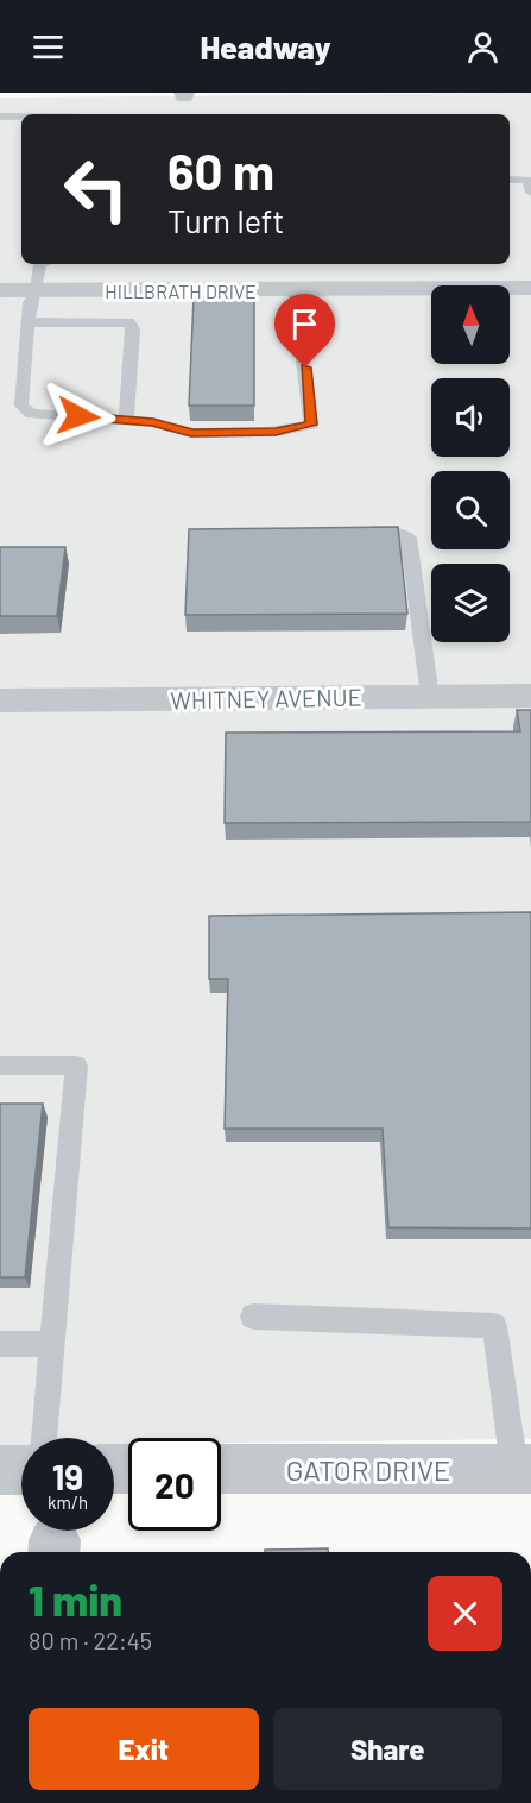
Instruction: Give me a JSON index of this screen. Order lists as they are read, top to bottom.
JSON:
{
  "streets": {
    "street": ["HILLBRATH DRIVE", "WHITNEY AVENUE", "GATOR DRIVE"]
  },
  "north": "top",
  "page": {
    "header": "Headway",
    "turn": ["60 m", "Turn left"],
    "speed": "19 km/h",
    "limit": "20",
    "heading": ["1 min", "80 m · 22:45"],
    "buttons": ["Exit", "Share"]
  }
}
